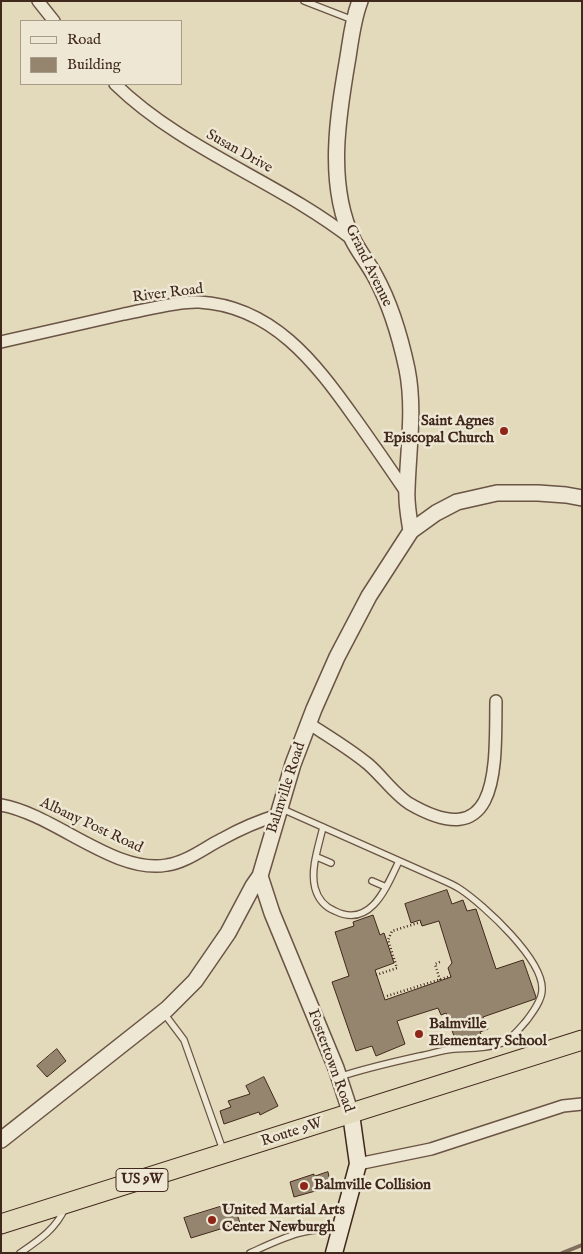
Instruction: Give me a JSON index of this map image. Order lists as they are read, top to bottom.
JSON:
{
  "streets": {
    "highway": ["Route 9W", "US 9W"],
    "main road": ["Fostertown Road"],
    "street": [
      "Susan Drive",
      "Grand Avenue",
      "River Road",
      "Balmville Road",
      "Albany Post Road"
    ]
  },
  "crossings": [
    ["Susan Drive", "Grand Avenue"],
    ["Grand Avenue", "River Road"],
    ["Grand Avenue", "Balmville Road"],
    ["Balmville Road", "Albany Post Road"],
    ["Balmville Road", "Fostertown Road"],
    ["Fostertown Road", "Route 9W"]
  ],
  "places": [
    "Saint Agnes Episcopal Church",
    "Balmville Elementary School",
    "Balmville Collision",
    "United Martial Arts Center Newburgh"
  ],
  "legend": ["Road", "Building"]
}
